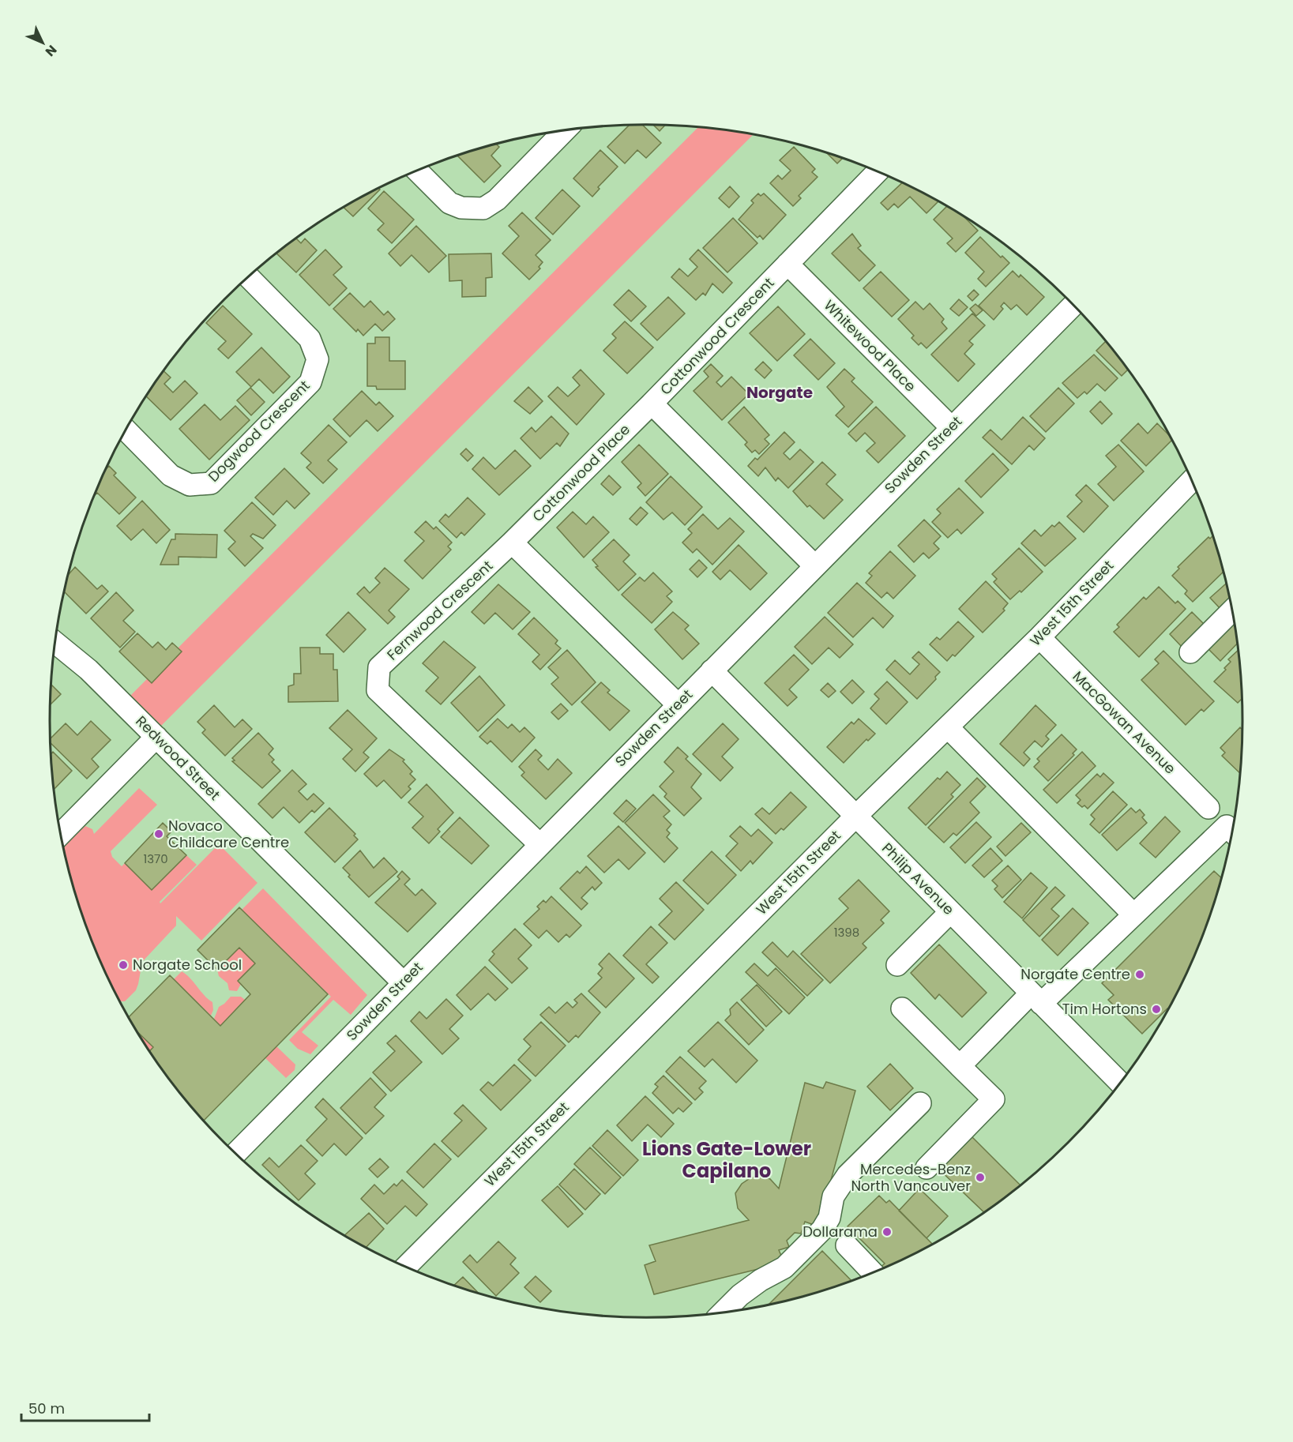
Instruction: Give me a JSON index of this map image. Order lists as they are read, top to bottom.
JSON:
{
  "streets": {
    "street": [
      "Cottonwood Crescent",
      "Whitewood Place",
      "Dogwood Crescent",
      "Sowden Street",
      "Cottonwood Place",
      "West 15th Street",
      "Fernwood Crescent",
      "MacGowan Avenue",
      "Redwood Street",
      "Philip Avenue"
    ]
  },
  "crossings": [
    ["Cottonwood Crescent", "Whitewood Place"],
    ["Cottonwood Crescent", "Sowden Street"],
    ["Cottonwood Crescent", "Cottonwood Place"],
    ["Whitewood Place", "Sowden Street"],
    ["Sowden Street", "Fernwood Crescent"],
    ["Sowden Street", "Redwood Street"],
    ["Sowden Street", "Philip Avenue"],
    ["Cottonwood Place", "Fernwood Crescent"],
    ["West 15th Street", "MacGowan Avenue"],
    ["West 15th Street", "Philip Avenue"]
  ],
  "districts": ["Norgate", "Lions Gate-Lower Capilano"],
  "places": [
    "Novaco Childcare Centre",
    "Norgate School",
    "Norgate Centre",
    "Tim Hortons",
    "Mercedes-Benz North Vancouver",
    "Dollarama"
  ],
  "house_numbers": ["1370", "1398"],
  "scale_bar": "50 m",
  "north": "bottom right"
}
